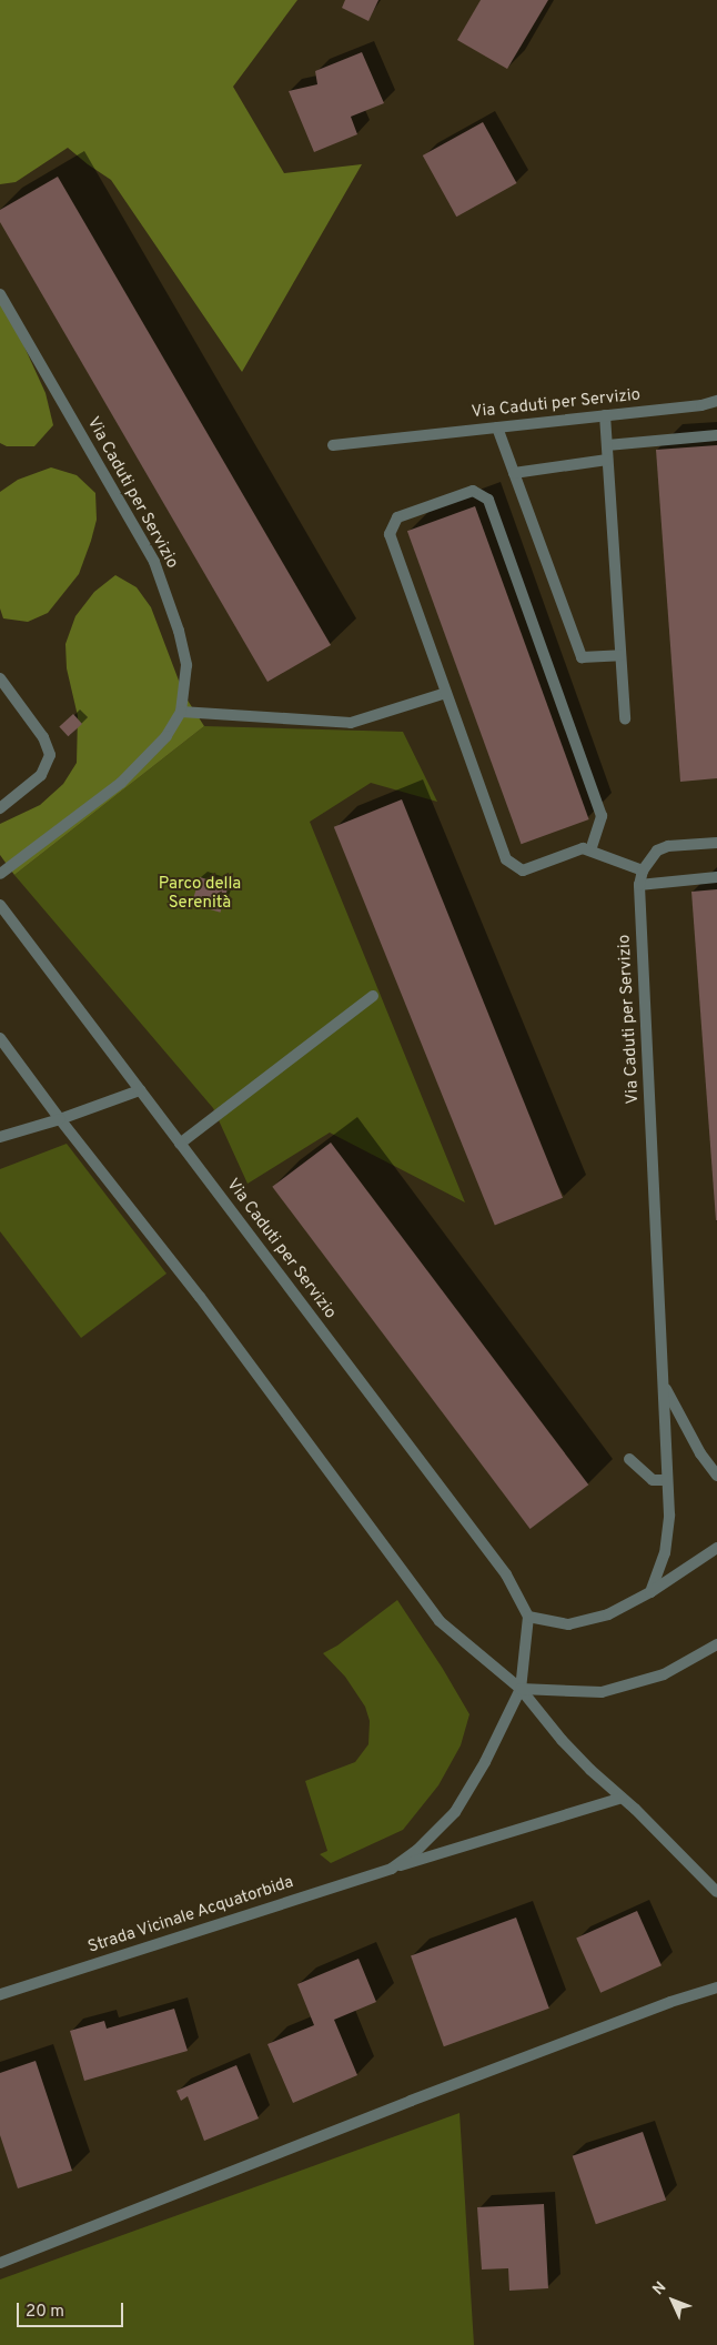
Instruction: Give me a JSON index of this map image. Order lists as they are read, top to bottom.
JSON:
{
  "streets": {
    "street": ["Via Caduti per Servizio", "Strada Vicinale Acquatorbida"]
  },
  "parks": ["Parco della Serenità"],
  "scale_bar": "20 m",
  "north": "top left"
}
